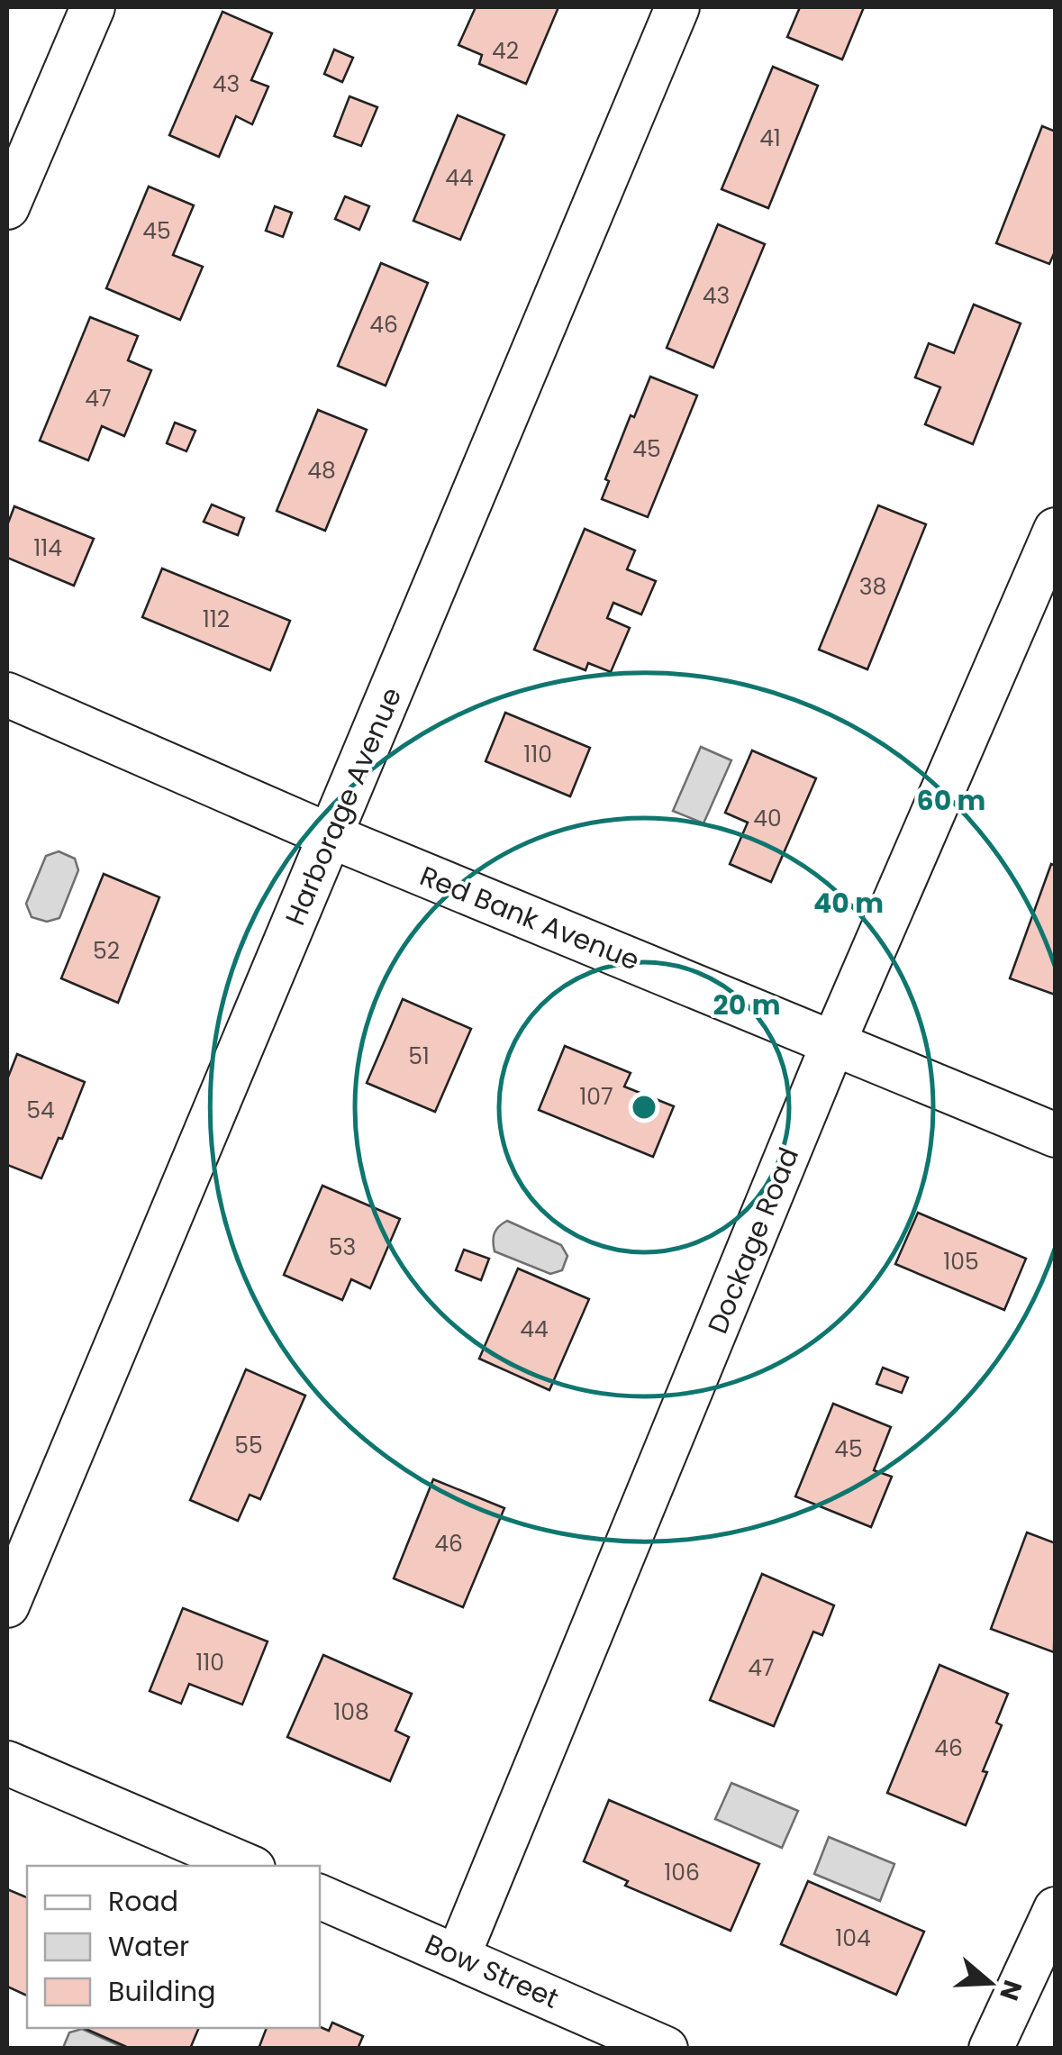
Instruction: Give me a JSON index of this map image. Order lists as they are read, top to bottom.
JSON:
{
  "streets": {
    "street": [
      "Harborage Avenue",
      "Red Bank Avenue",
      "Dockage Road",
      "Bow Street"
    ]
  },
  "crossings": [
    ["Harborage Avenue", "Red Bank Avenue"],
    ["Red Bank Avenue", "Dockage Road"],
    ["Dockage Road", "Bow Street"]
  ],
  "house_numbers": [
    "42",
    "43",
    "41",
    "44",
    "45",
    "43",
    "46",
    "47",
    "45",
    "48",
    "114",
    "38",
    "112",
    "110",
    "40",
    "52",
    "51",
    "107",
    "54",
    "53",
    "105",
    "44",
    "55",
    "45",
    "46",
    "110",
    "47",
    "108",
    "46",
    "106",
    "104"
  ],
  "legend": ["Road", "Water", "Building"],
  "north": "right",
  "rings": ["60 m", "40 m", "20 m"]
}
